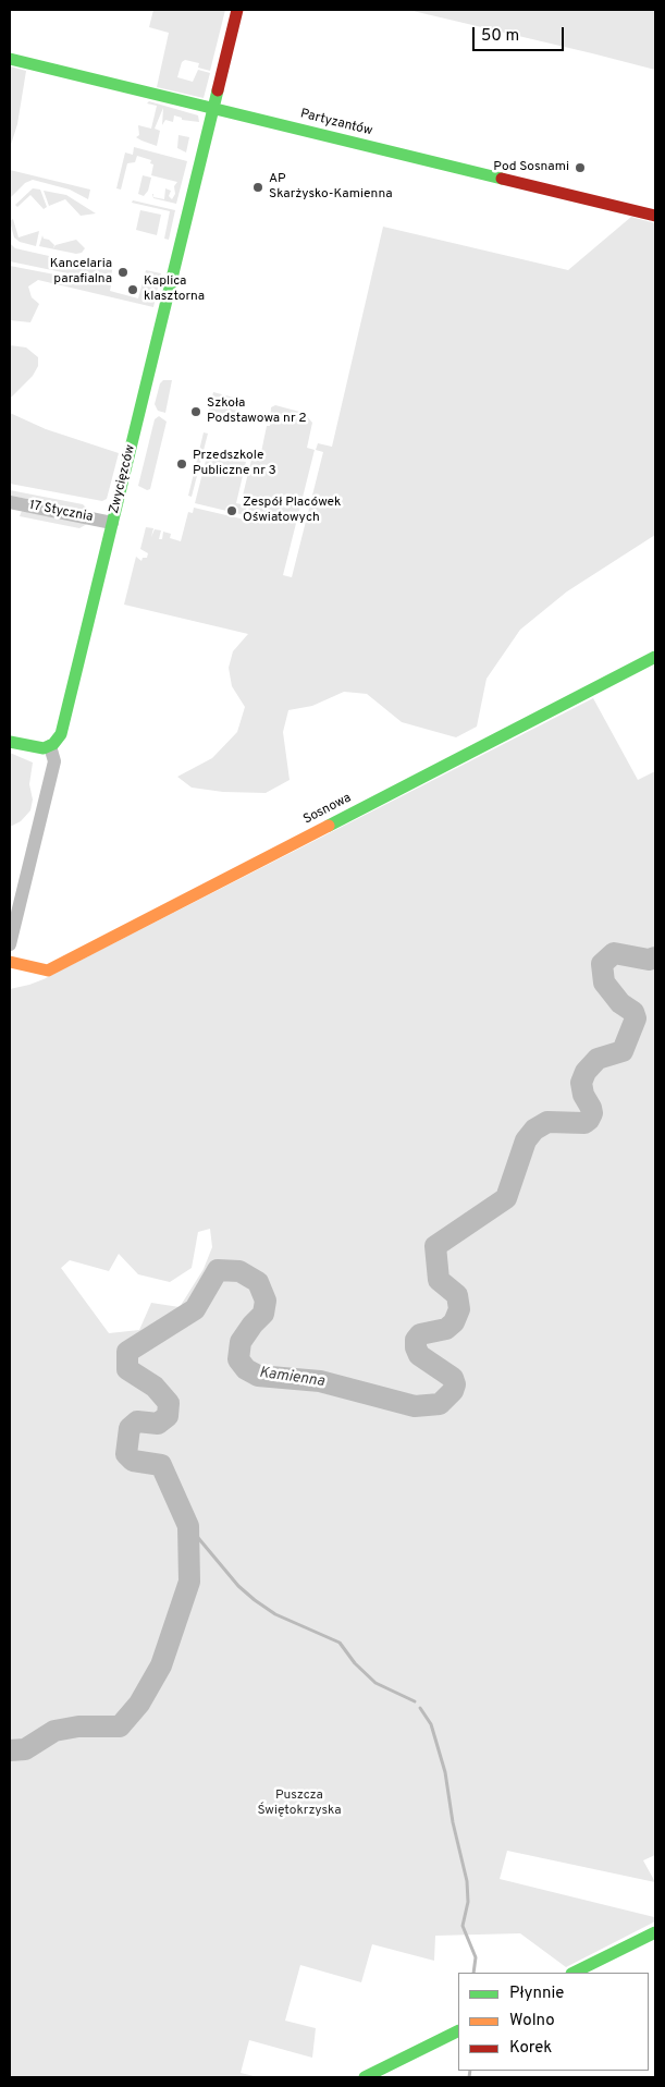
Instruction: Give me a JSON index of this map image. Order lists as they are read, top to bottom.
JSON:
{
  "streets": {
    "street": [
      "Partyzantów",
      "Zwycięzców",
      "17 Stycznia",
      "Sosnowa"
    ]
  },
  "crossings": [
    ["Partyzantów", "Zwycięzców"],
    ["Zwycięzców", "17 Stycznia"]
  ],
  "water": ["Kamienna"],
  "parks": ["Puszcza Świętokrzyska"],
  "places": [
    "Pod Sosnami",
    "AP Skarżysko-Kamienna",
    "Kancelaria parafialna",
    "Kaplica klasztorna",
    "Szkoła Podstawowa nr 2",
    "Przedszkole Publiczne nr 3",
    "Zespół Placówek Oświatowych"
  ],
  "legend": ["Płynnie", "Wolno", "Korek"],
  "scale_bar": "50 m"
}
